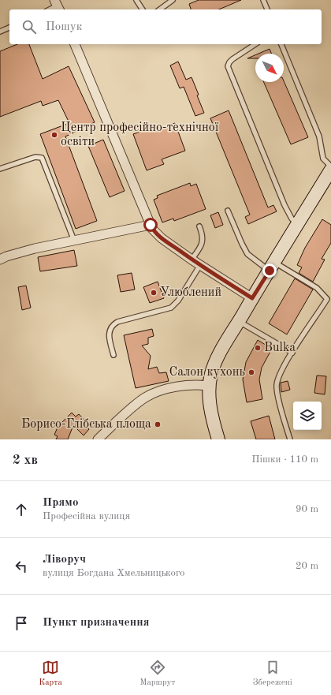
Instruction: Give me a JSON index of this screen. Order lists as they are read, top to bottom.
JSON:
{
  "places": [
    "Центр професійно-технічної освіти",
    "Улюблений",
    "Bulka",
    "Салон кухонь",
    "Борисо-Глібська площа"
  ],
  "north": "bottom right",
  "page": {
    "search": "Пошук",
    "heading": ["2 хв", "Пішки · 110 m"],
    "list": [
      ["Прямо", "Професійна вулиця", "90 m"],
      ["Ліворуч", "вулиця Богдана Хмельницького", "20 m"],
      "Пункт призначення"
    ],
    "nav": ["Карта", "Маршрут", "Збережені"]
  }
}
